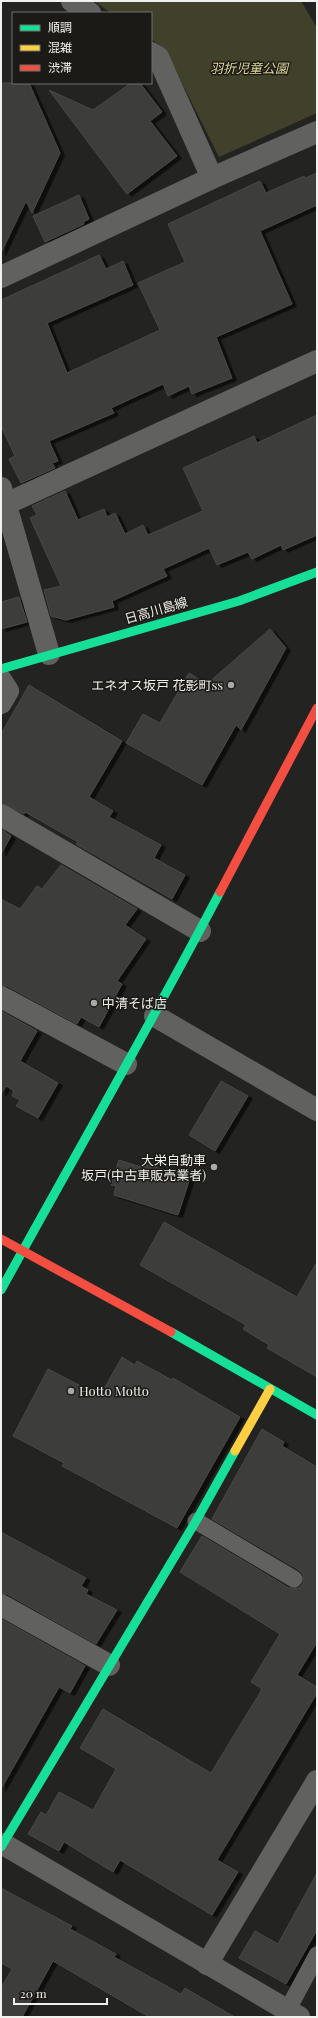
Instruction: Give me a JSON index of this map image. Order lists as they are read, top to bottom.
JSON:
{
  "streets": {
    "street": ["日高川島線"]
  },
  "parks": ["羽折児童公園"],
  "places": [
    "エネオス坂戸 花影町ss",
    "中清そば店",
    "大栄自動車 坂戸(中古車販売業者)",
    "Hotto Motto"
  ],
  "legend": ["順調", "混雑", "渋滞"],
  "scale_bar": "20 m"
}
